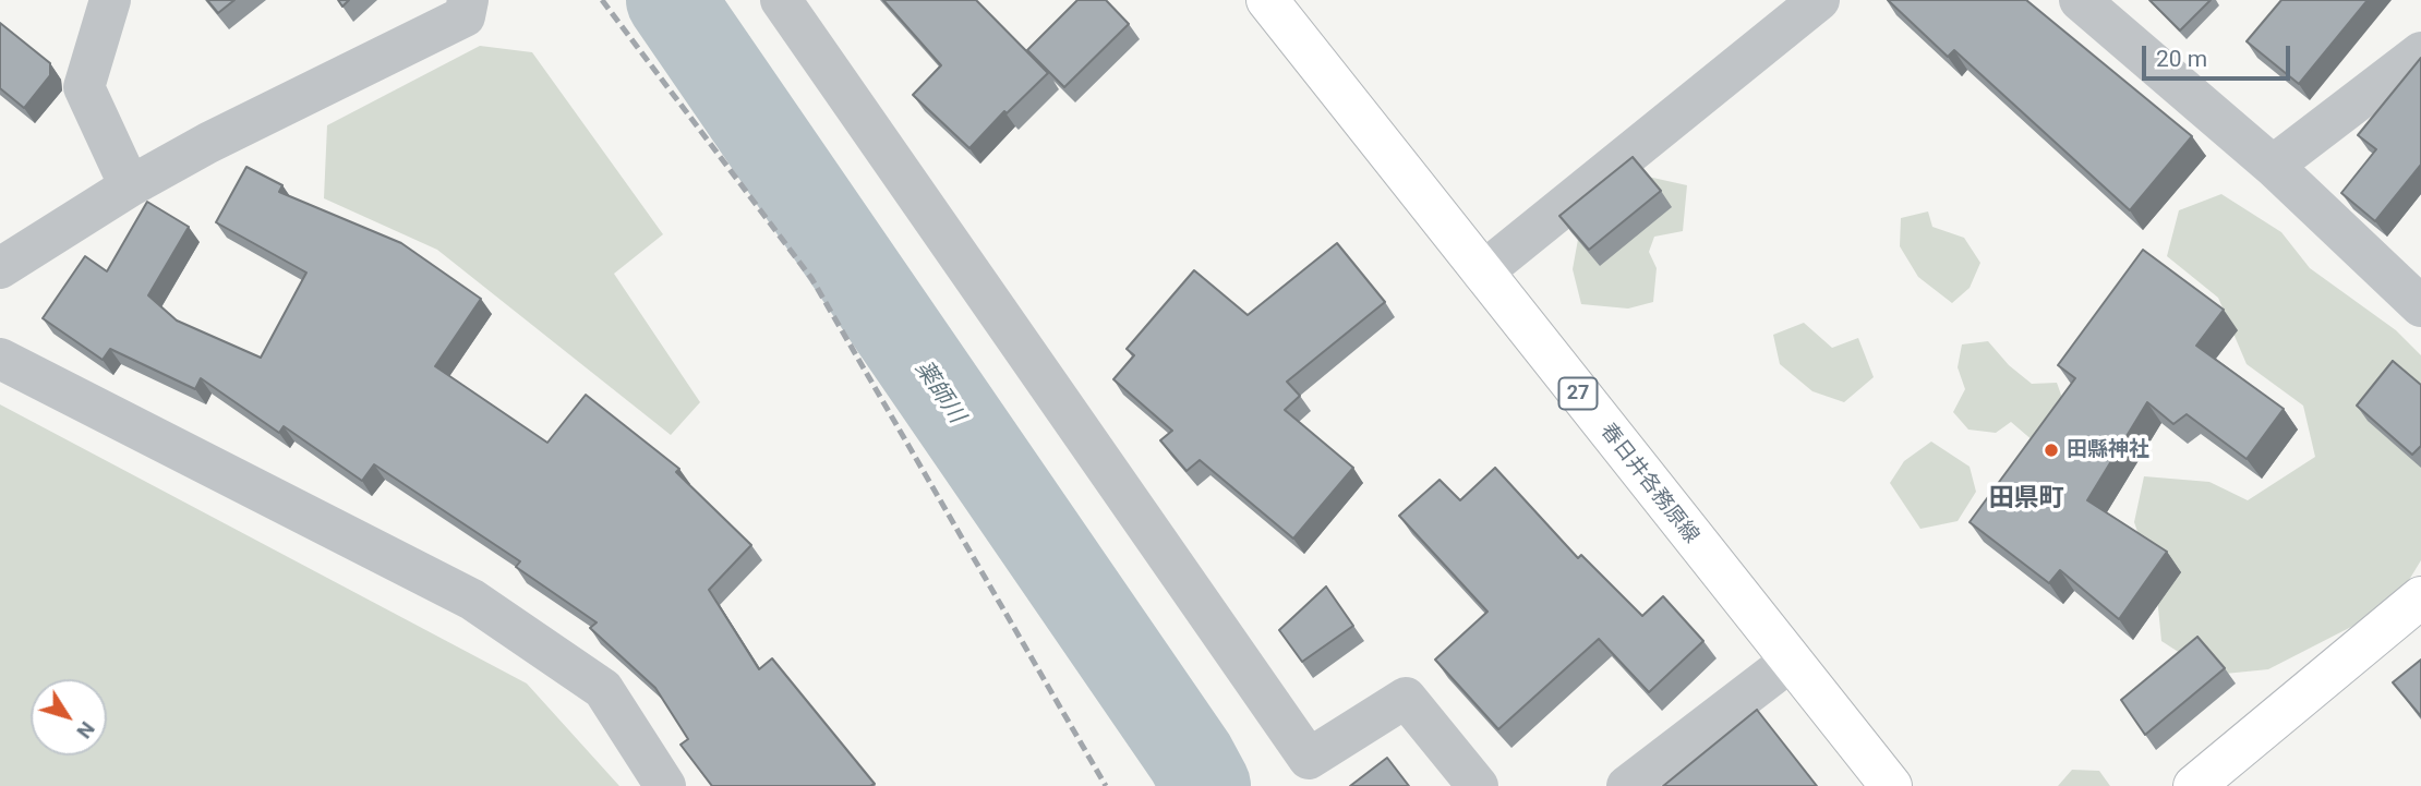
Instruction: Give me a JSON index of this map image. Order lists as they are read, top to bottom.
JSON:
{
  "streets": {
    "main road": ["27", "春日井各務原線"]
  },
  "districts": ["田県町"],
  "water": ["薬師川"],
  "places": ["田縣神社"],
  "scale_bar": "20 m",
  "north": "bottom right"
}
